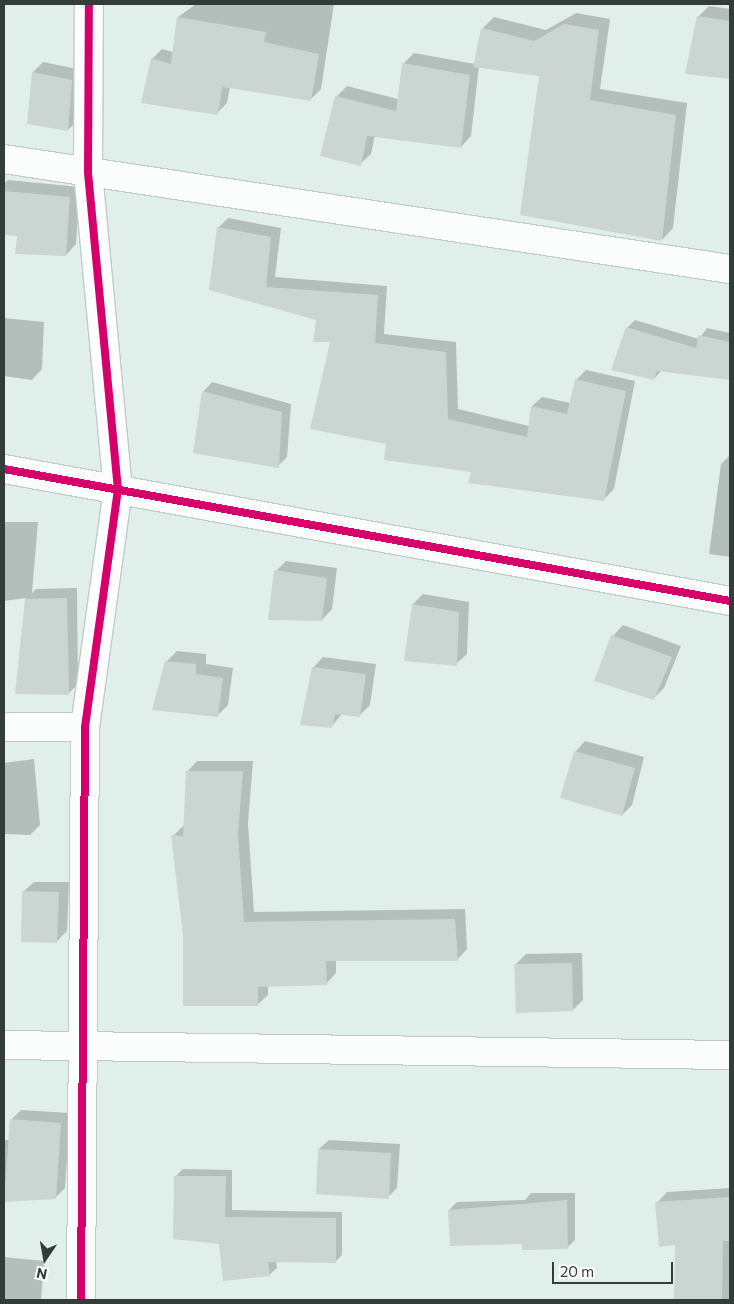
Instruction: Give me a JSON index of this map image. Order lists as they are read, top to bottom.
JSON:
{
  "scale_bar": "20 m",
  "north": "bottom"
}
